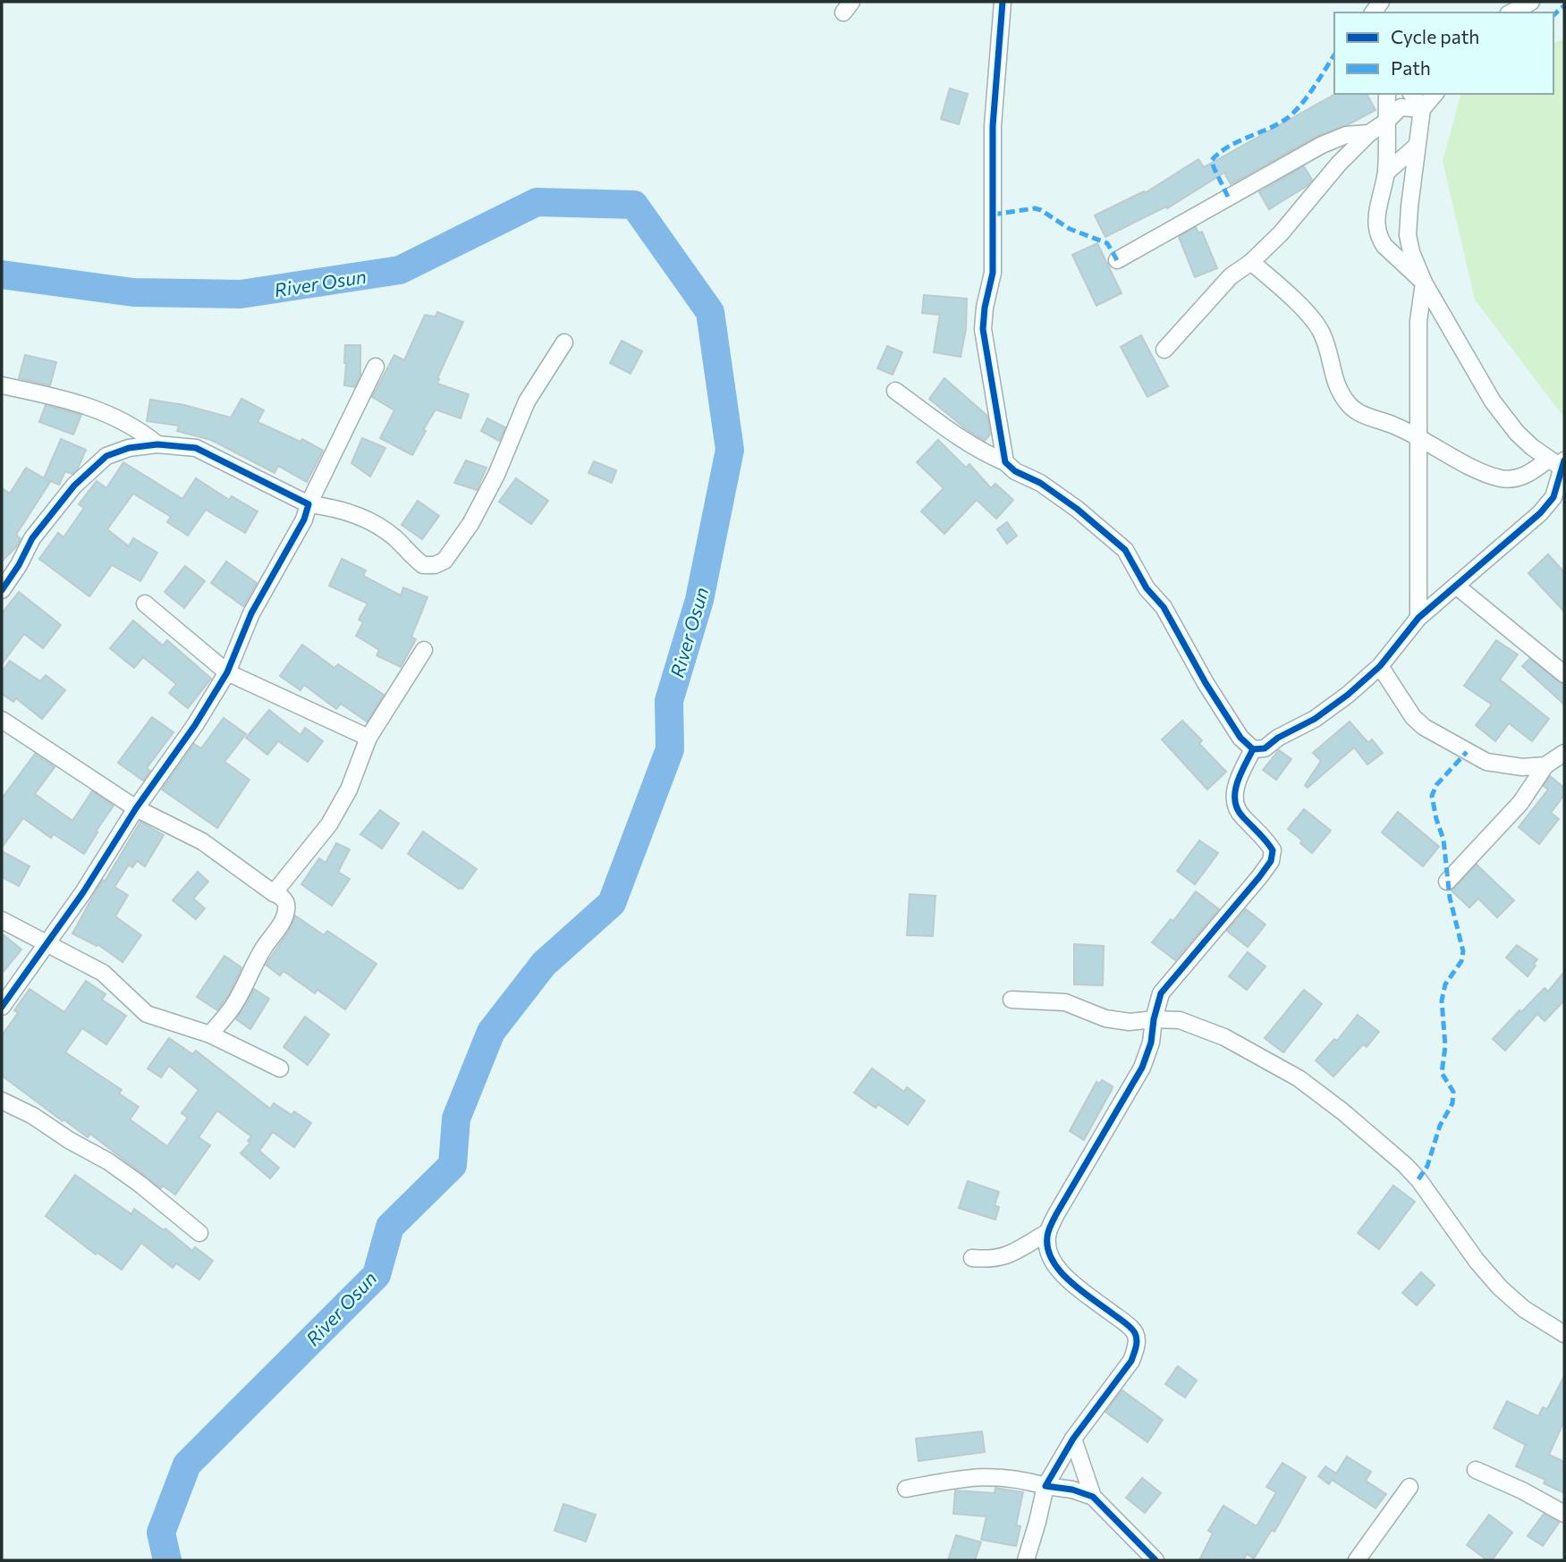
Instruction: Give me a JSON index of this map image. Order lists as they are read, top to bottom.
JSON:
{
  "water": ["River Osun"],
  "legend": ["Cycle path", "Path"]
}
